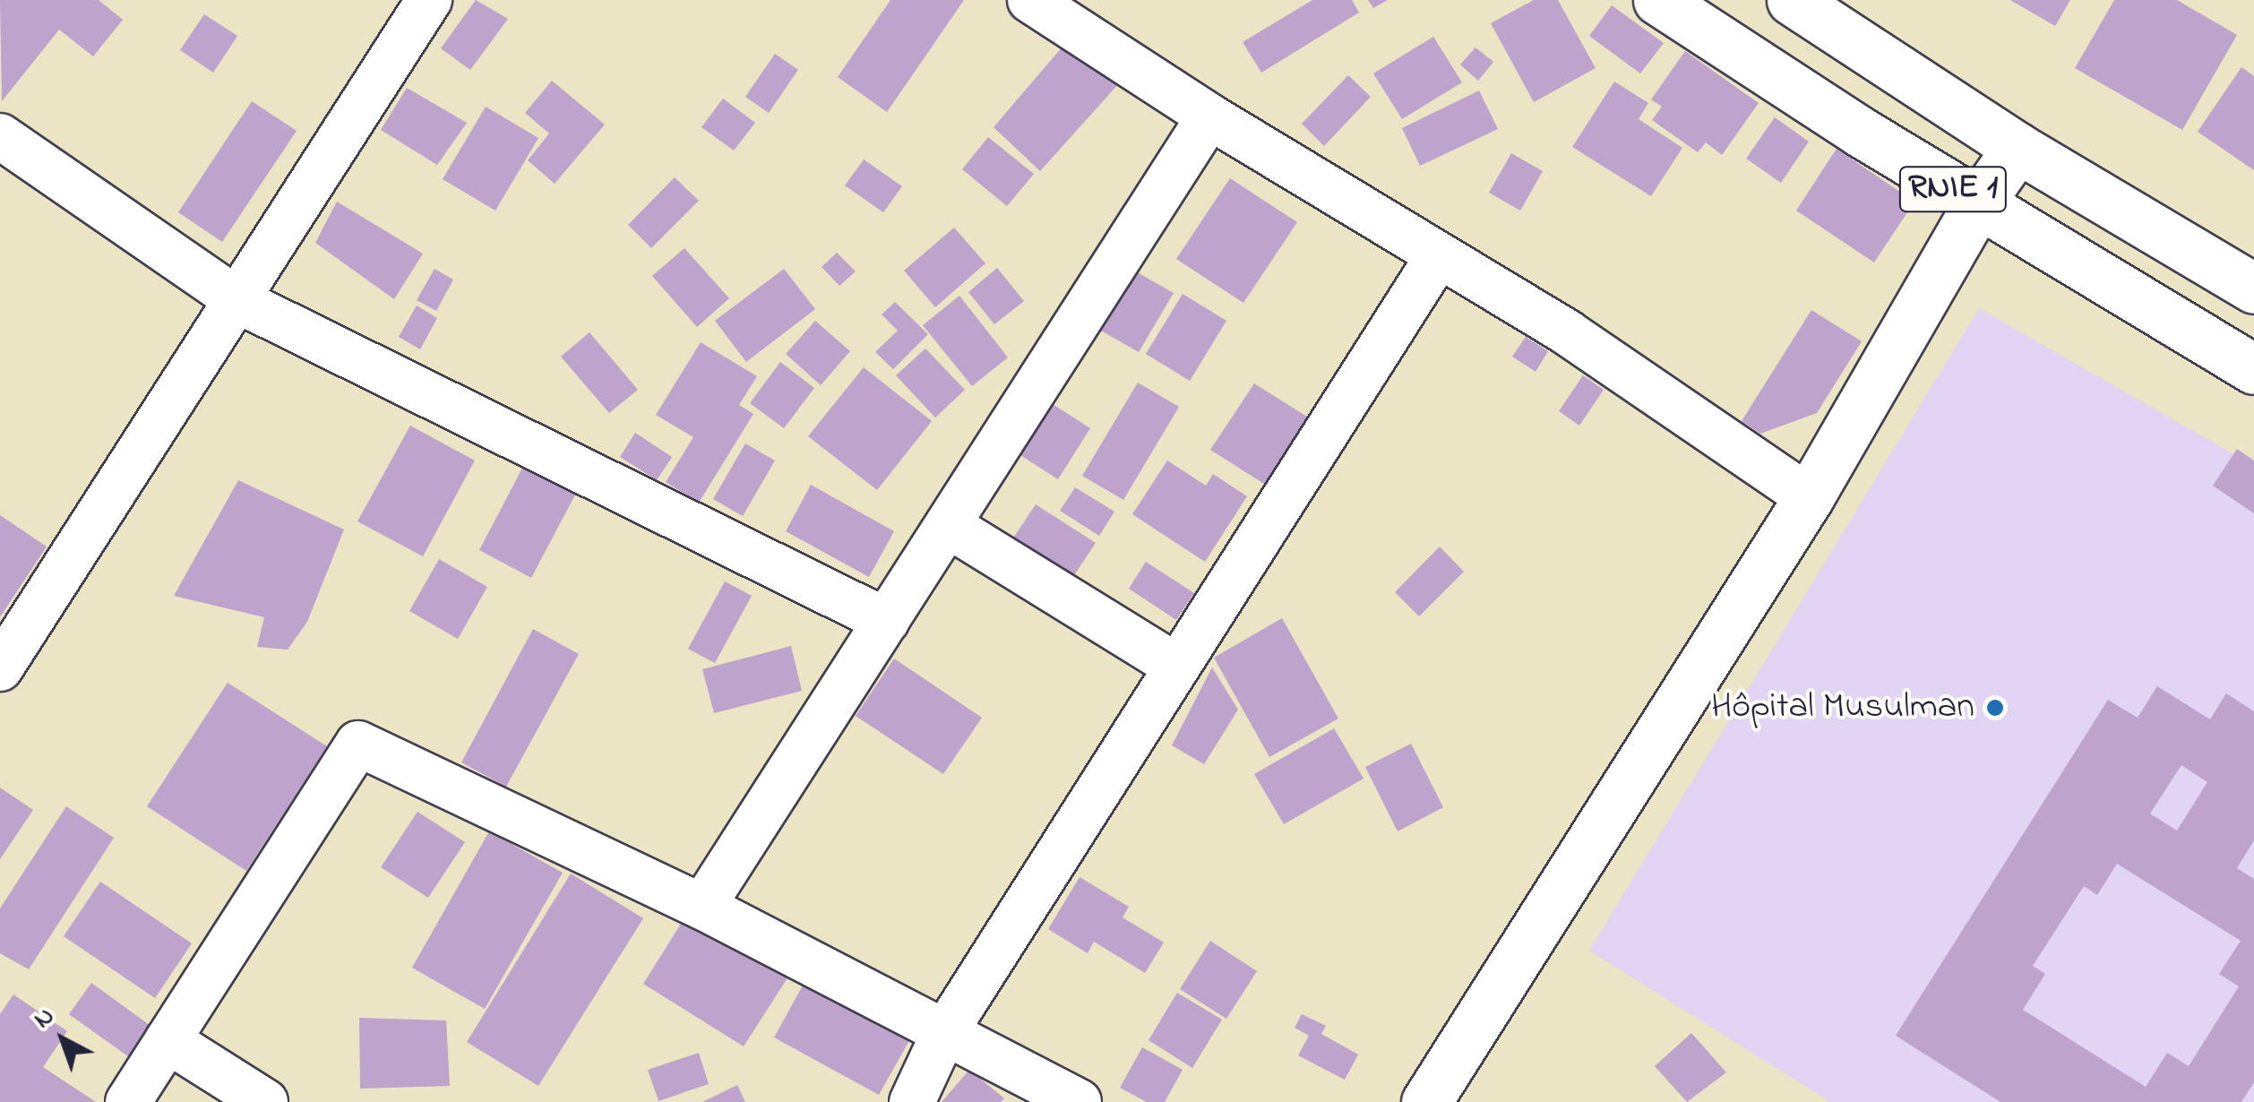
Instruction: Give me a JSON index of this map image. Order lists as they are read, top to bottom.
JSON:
{
  "streets": {
    "main road": ["RNIE 1"]
  },
  "places": ["Hôpital Musulman"],
  "north": "top left"
}
